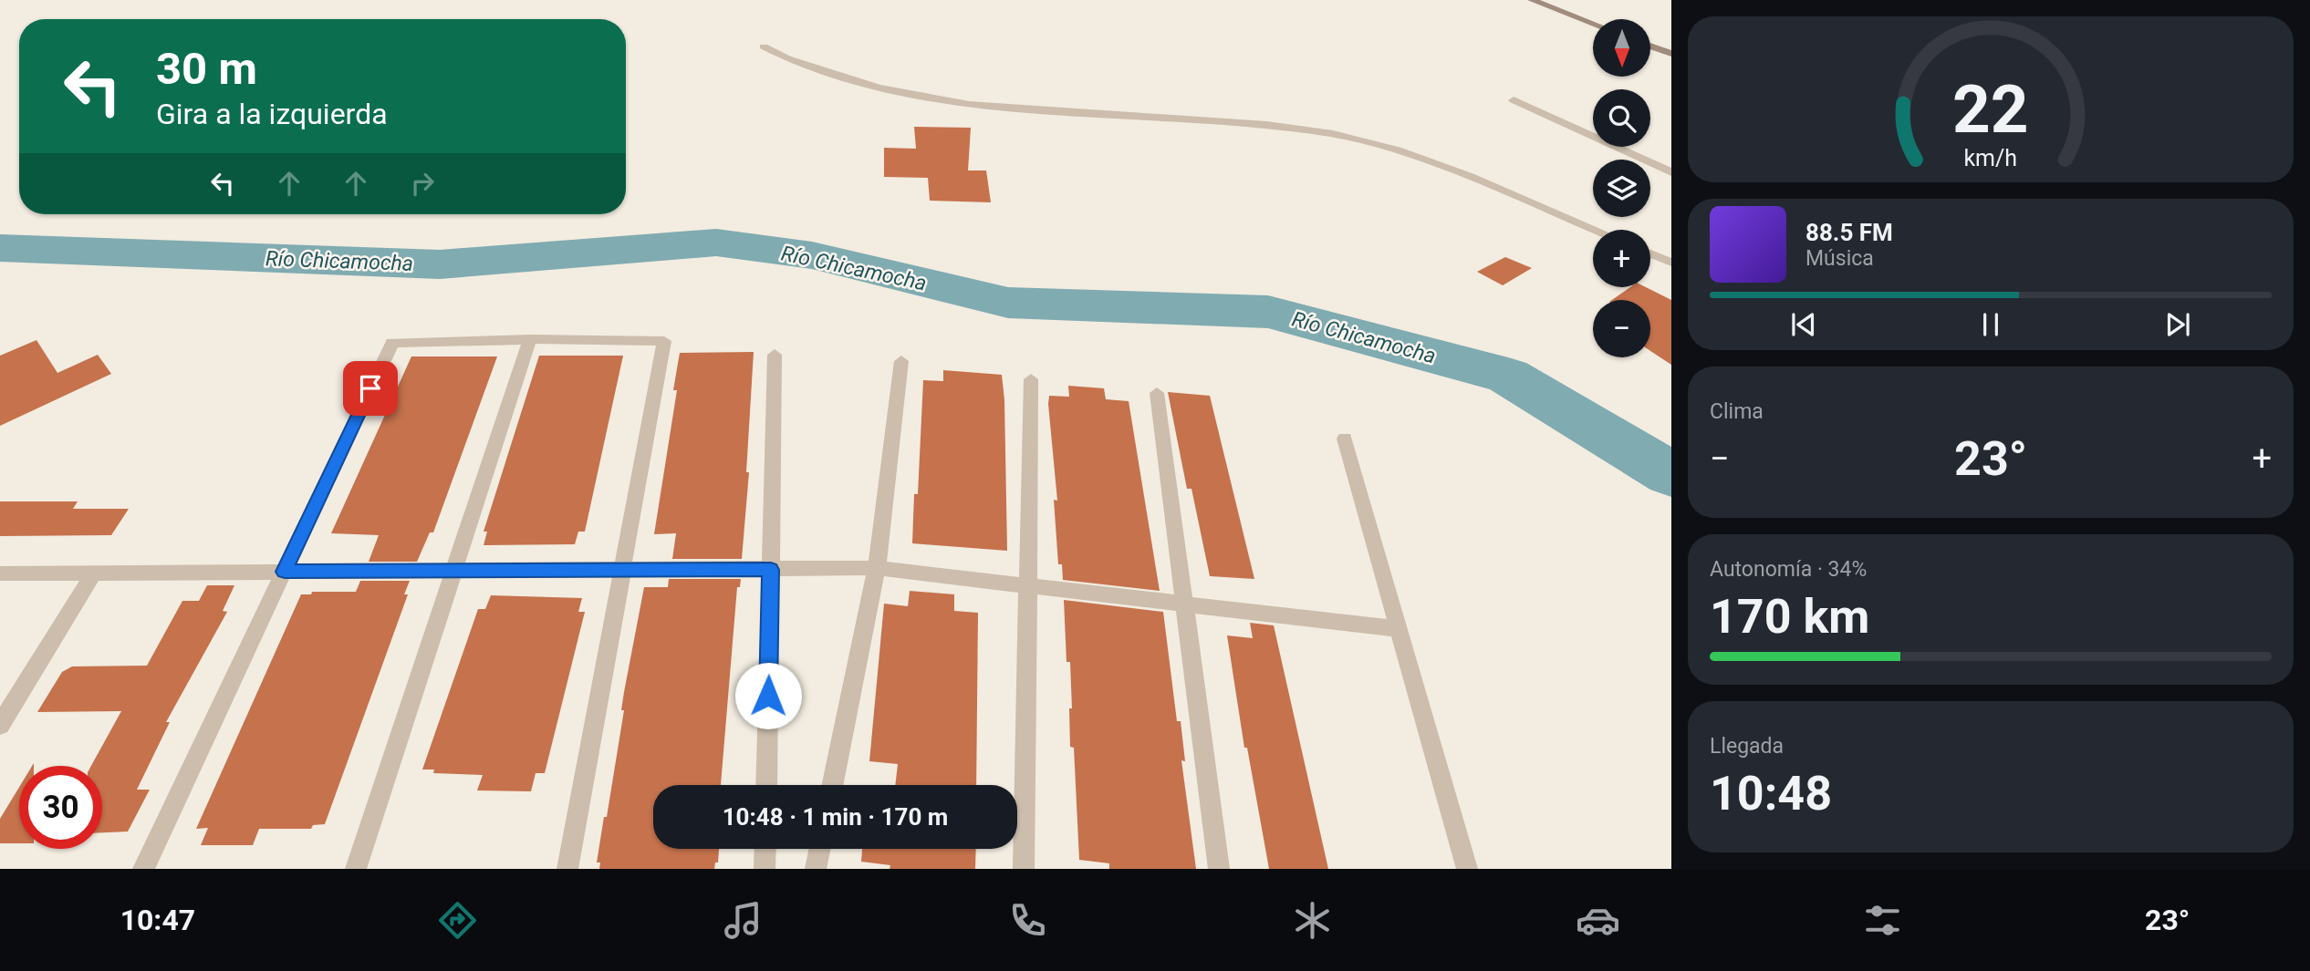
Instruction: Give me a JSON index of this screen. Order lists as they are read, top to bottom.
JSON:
{
  "water": ["Río Chicamocha"],
  "north": "bottom",
  "page": {
    "map_buttons": ["+", "−"],
    "turn": ["30 m", "Gira a la izquierda"],
    "song": ["88.5 FM", "Música"],
    "tile": [
      "Clima",
      ["Autonomía · 34%", "170 km"],
      ["Llegada", "10:48"]
    ],
    "heat": ["−", "23°", "+"],
    "limit": "30",
    "trip": "10:48 · 1 min · 170 m",
    "tabs": ["10:47", "23°"],
    "gauge": ["22", "km/h"]
  }
}
